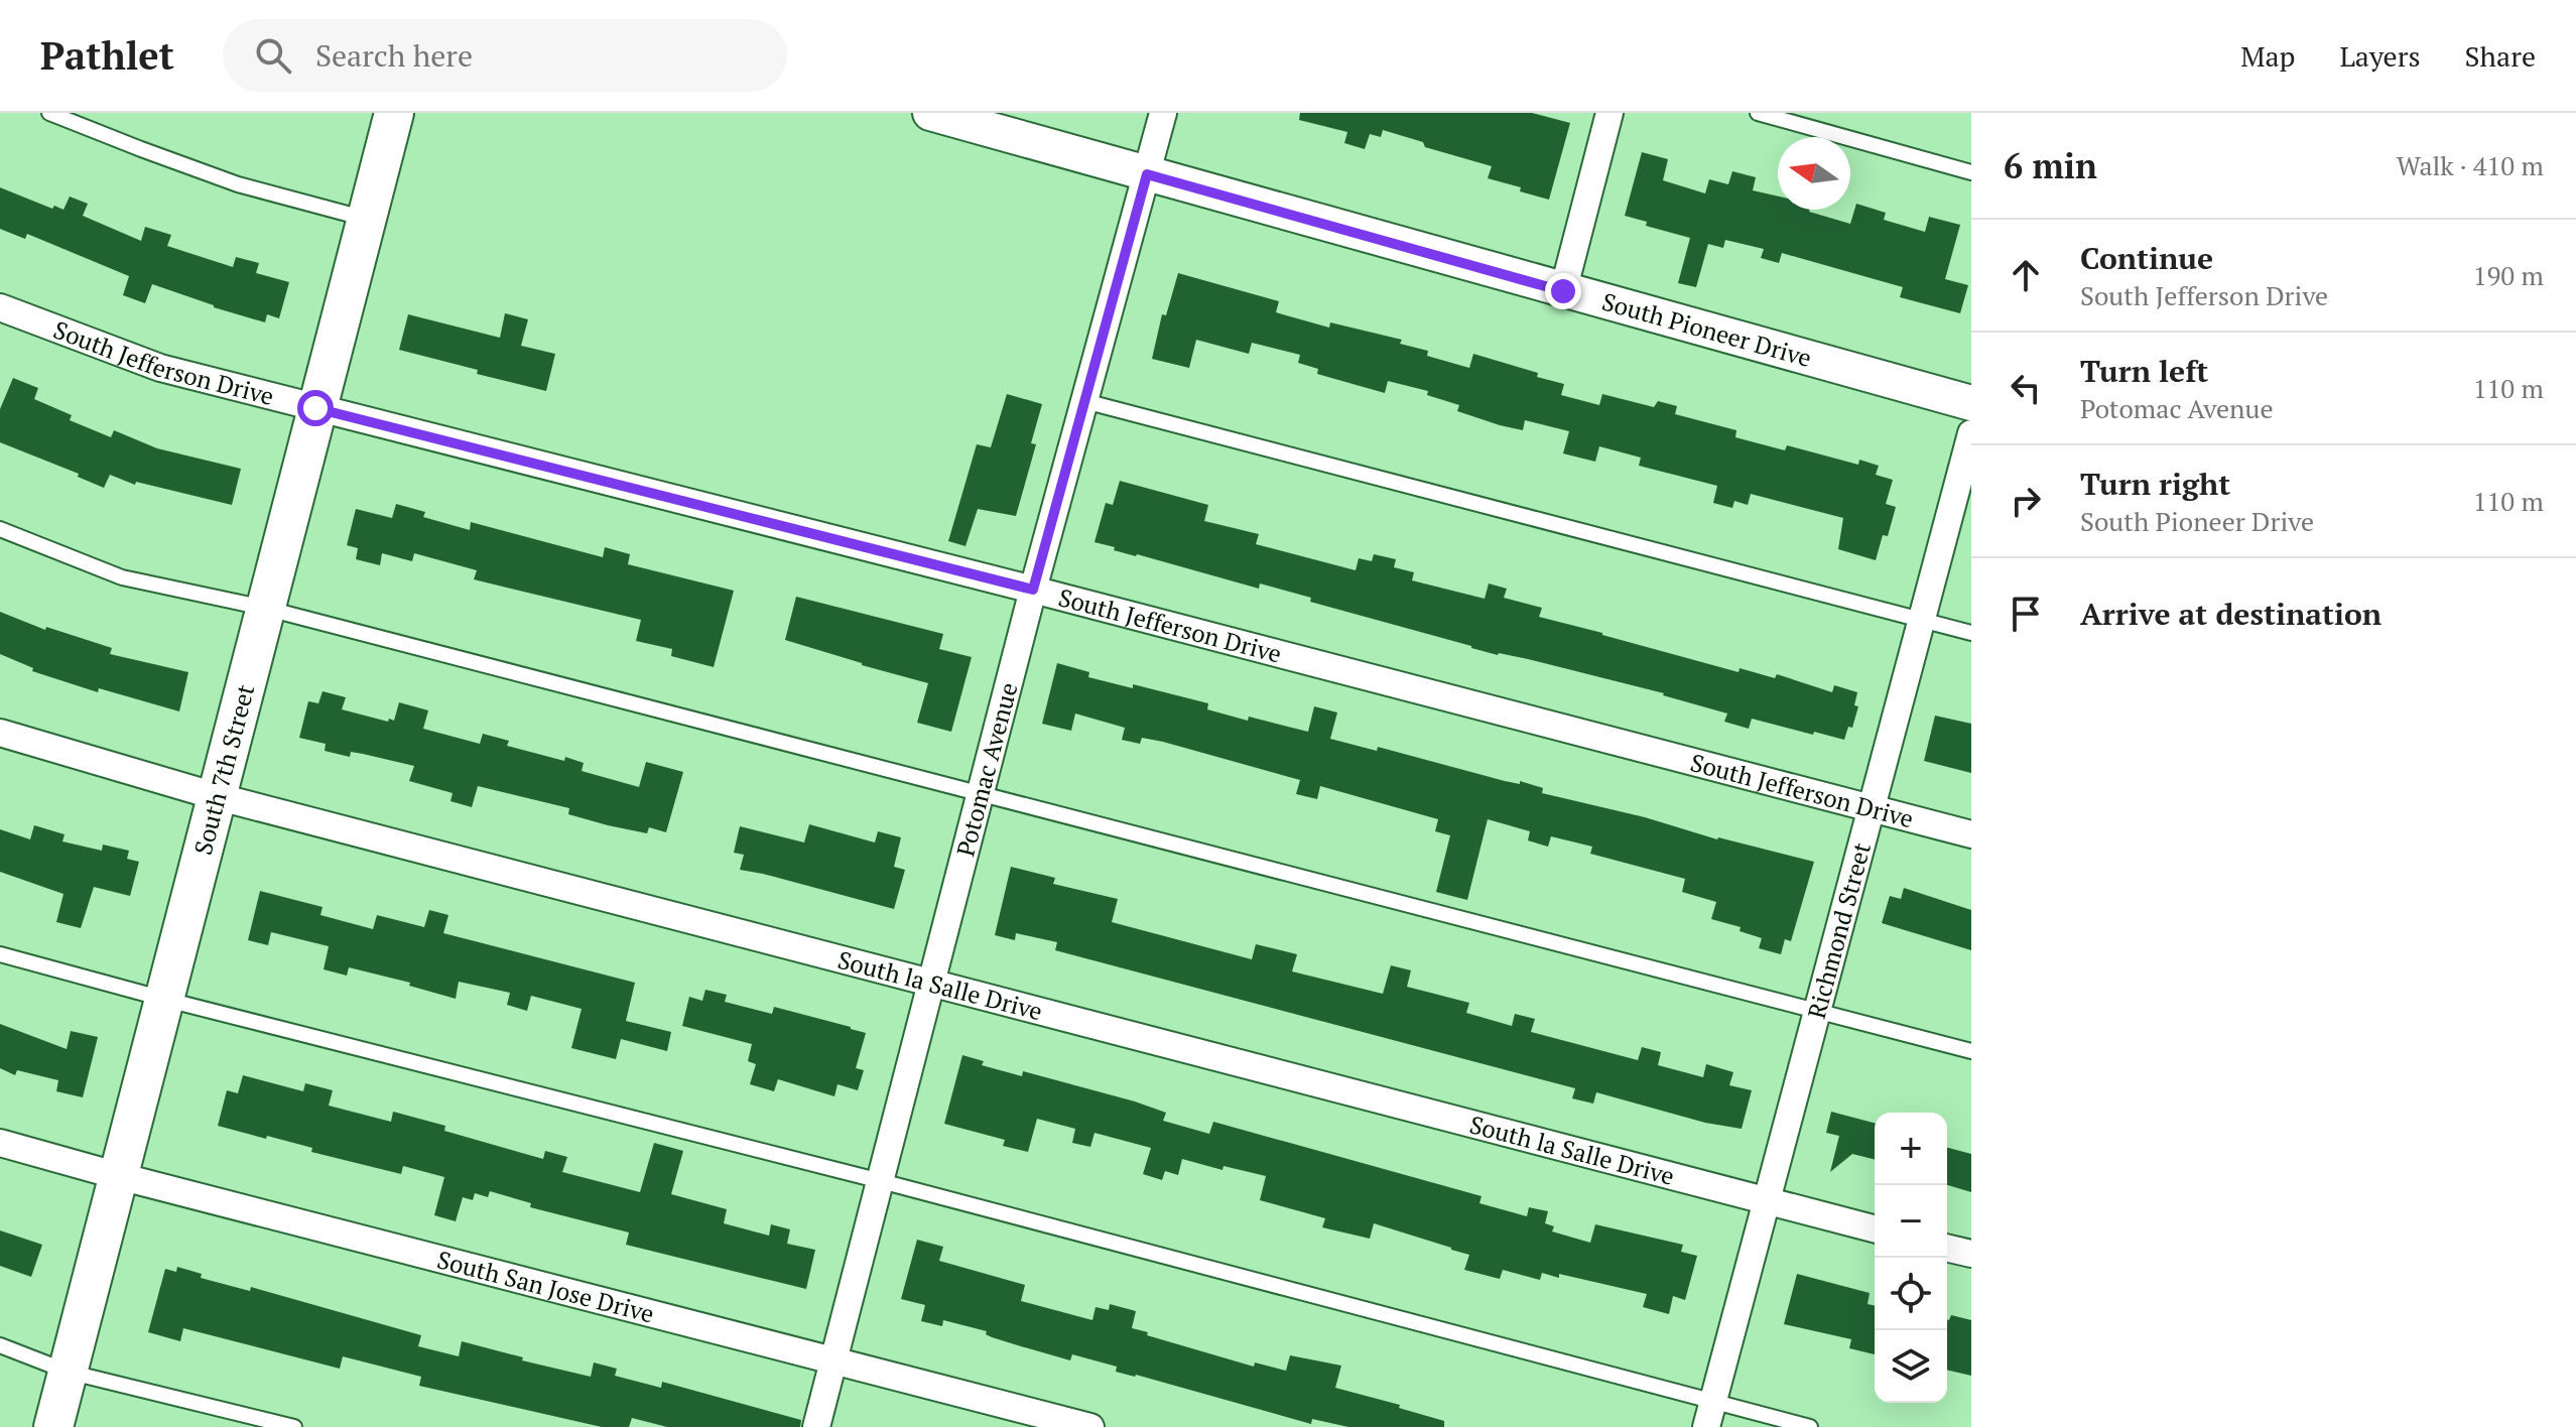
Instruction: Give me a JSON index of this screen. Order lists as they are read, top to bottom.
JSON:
{
  "streets": {
    "main road": ["South 7th Street"],
    "street": [
      "South Pioneer Drive",
      "South Jefferson Drive",
      "Potomac Avenue",
      "Richmond Street",
      "South la Salle Drive",
      "South San Jose Drive"
    ]
  },
  "crossings": [
    ["South Pioneer Drive", "Potomac Avenue"],
    ["South Jefferson Drive", "Potomac Avenue"],
    ["South Jefferson Drive", "South 7th Street"],
    ["South Jefferson Drive", "Richmond Street"],
    ["Potomac Avenue", "South la Salle Drive"],
    ["Potomac Avenue", "South San Jose Drive"],
    ["South 7th Street", "South la Salle Drive"],
    ["South 7th Street", "South San Jose Drive"],
    ["Richmond Street", "South la Salle Drive"]
  ],
  "north": "left",
  "page": {
    "header": "Pathlet",
    "search": "Search here",
    "nav": ["Map", "Layers", "Share"],
    "heading": ["6 min", "Walk · 410 m"],
    "list": [
      ["Continue", "South Jefferson Drive", "190 m"],
      ["Turn left", "Potomac Avenue", "110 m"],
      ["Turn right", "South Pioneer Drive", "110 m"],
      "Arrive at destination"
    ],
    "map_buttons": ["+", "−"]
  }
}
